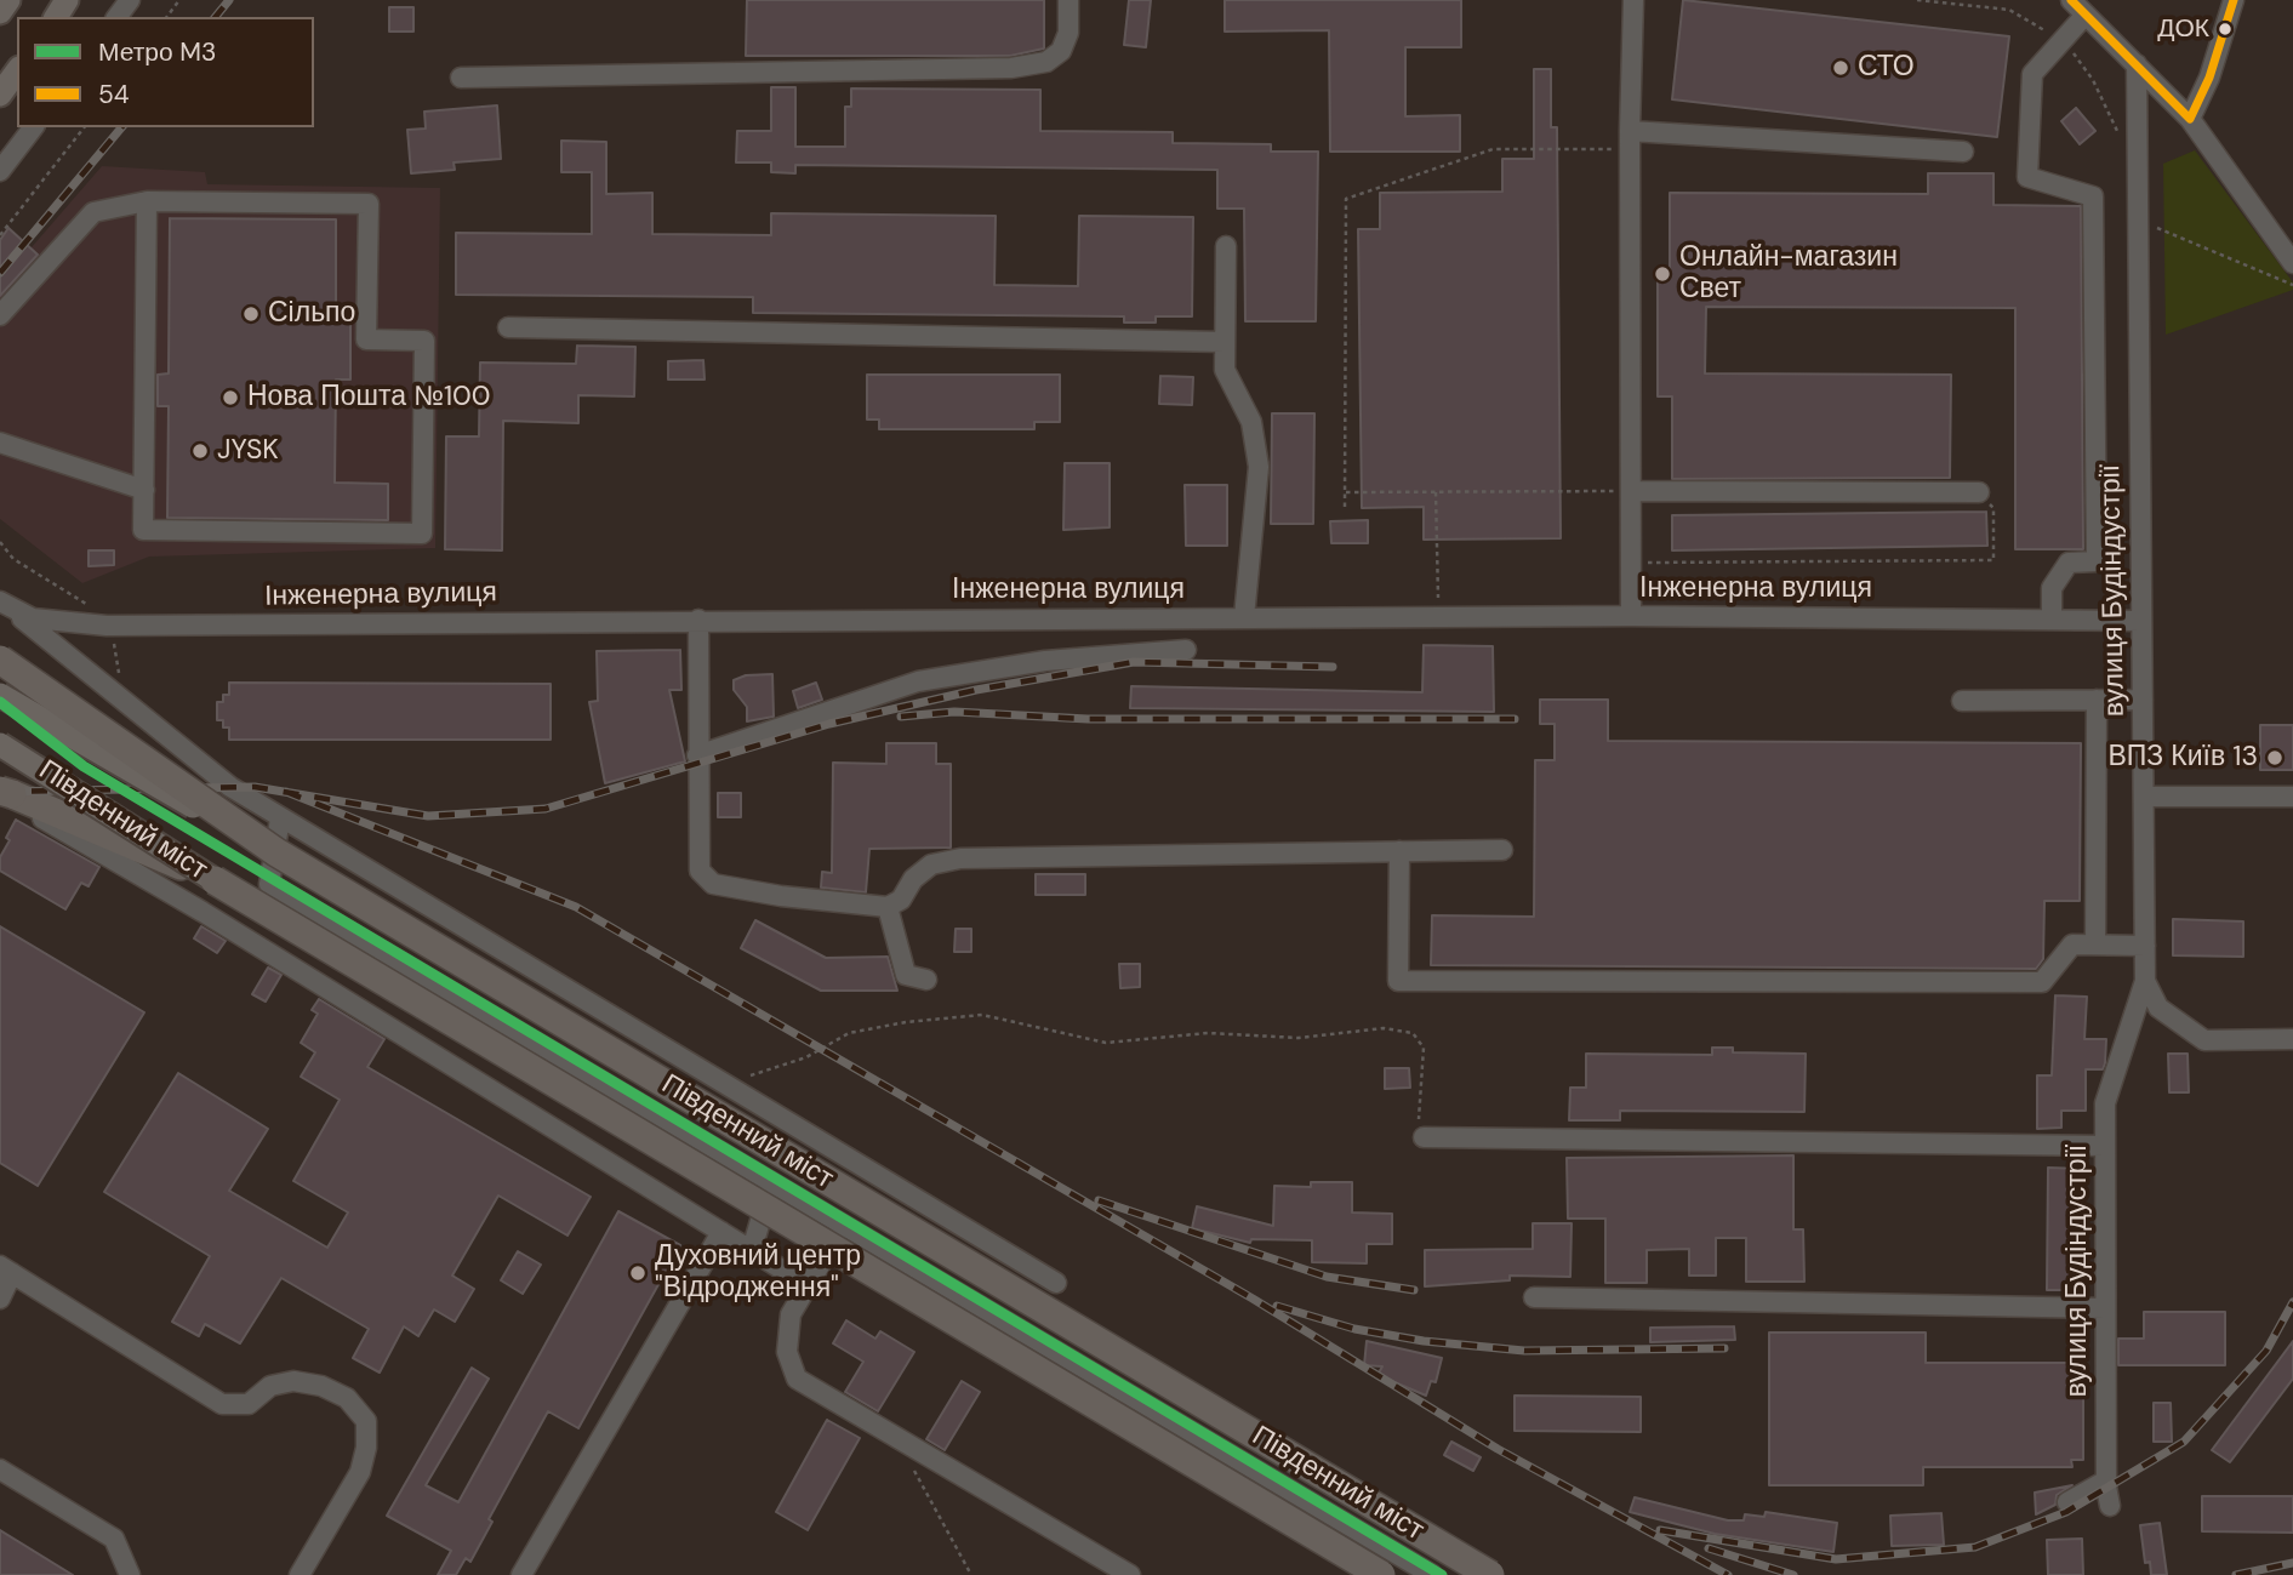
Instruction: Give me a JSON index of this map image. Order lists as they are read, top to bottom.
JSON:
{
  "streets": {
    "highway": ["Південний міст"],
    "street": ["Інженерна вулиця", "вулиця Будіндустрії"]
  },
  "crossings": [
    ["Інженерна вулиця", "вулиця Будіндустрії"]
  ],
  "places": [
    "ДОК",
    "СТО",
    "Онлайн-магазин Свет",
    "Сільпо",
    "Нова Пошта №100",
    "JYSK",
    "ВПЗ Київ 13",
    "Духовний центр \"Відродження\""
  ],
  "lines": ["transit line 54", "metro line M3"],
  "legend": ["Метро M3", "54"]
}
